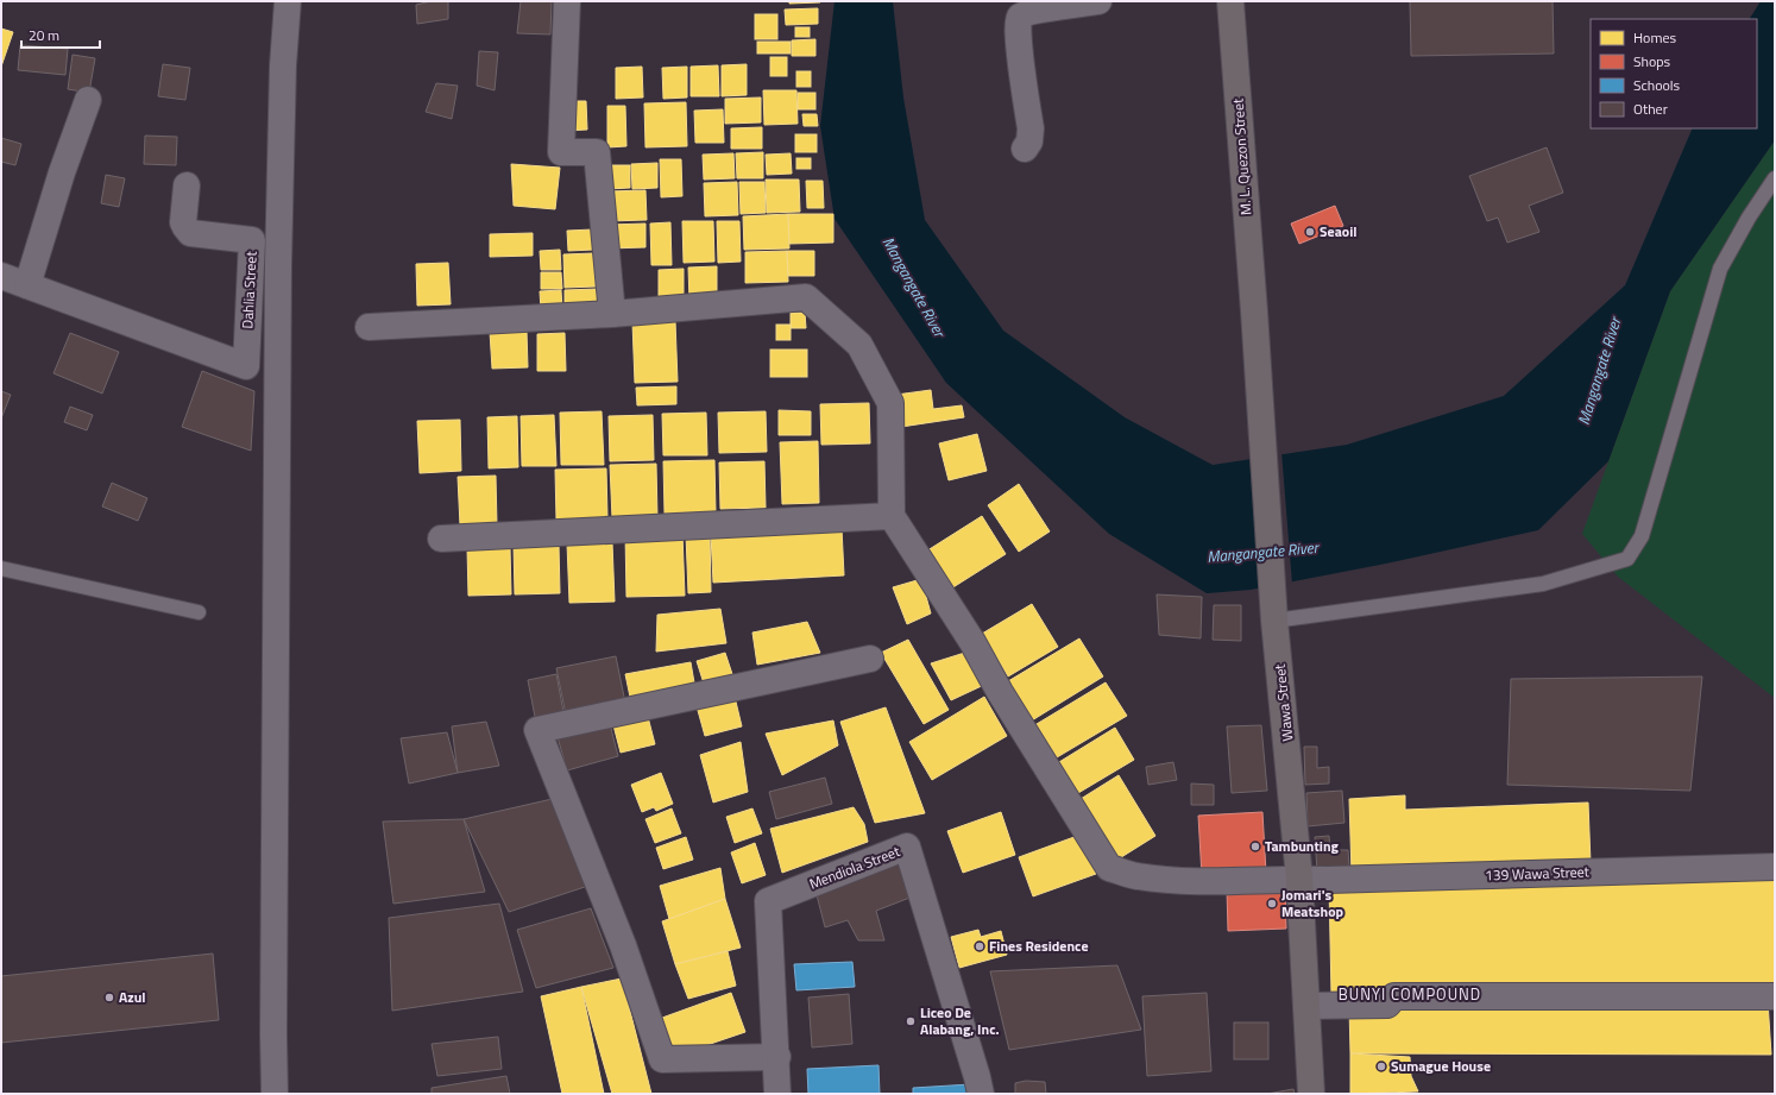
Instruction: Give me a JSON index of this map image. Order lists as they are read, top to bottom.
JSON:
{
  "streets": {
    "main road": ["M. L. Quezon Street", "Wawa Street"],
    "street": ["Dahlia Street", "Mendiola Street", "139 Wawa Street"]
  },
  "crossings": [
    ["M. L. Quezon Street", "Wawa Street"],
    ["Wawa Street", "139 Wawa Street"]
  ],
  "districts": ["BUNYI COMPOUND"],
  "water": ["Mangangate River"],
  "places": [
    "Seaoil",
    "Tambunting",
    "Jomari's Meatshop",
    "Fines Residence",
    "Azul",
    "Liceo De Alabang, Inc.",
    "Sumague House"
  ],
  "legend": [
    "Homes",
    "Shops",
    "Schools",
    "Other"
  ],
  "scale_bar": "20 m"
}
